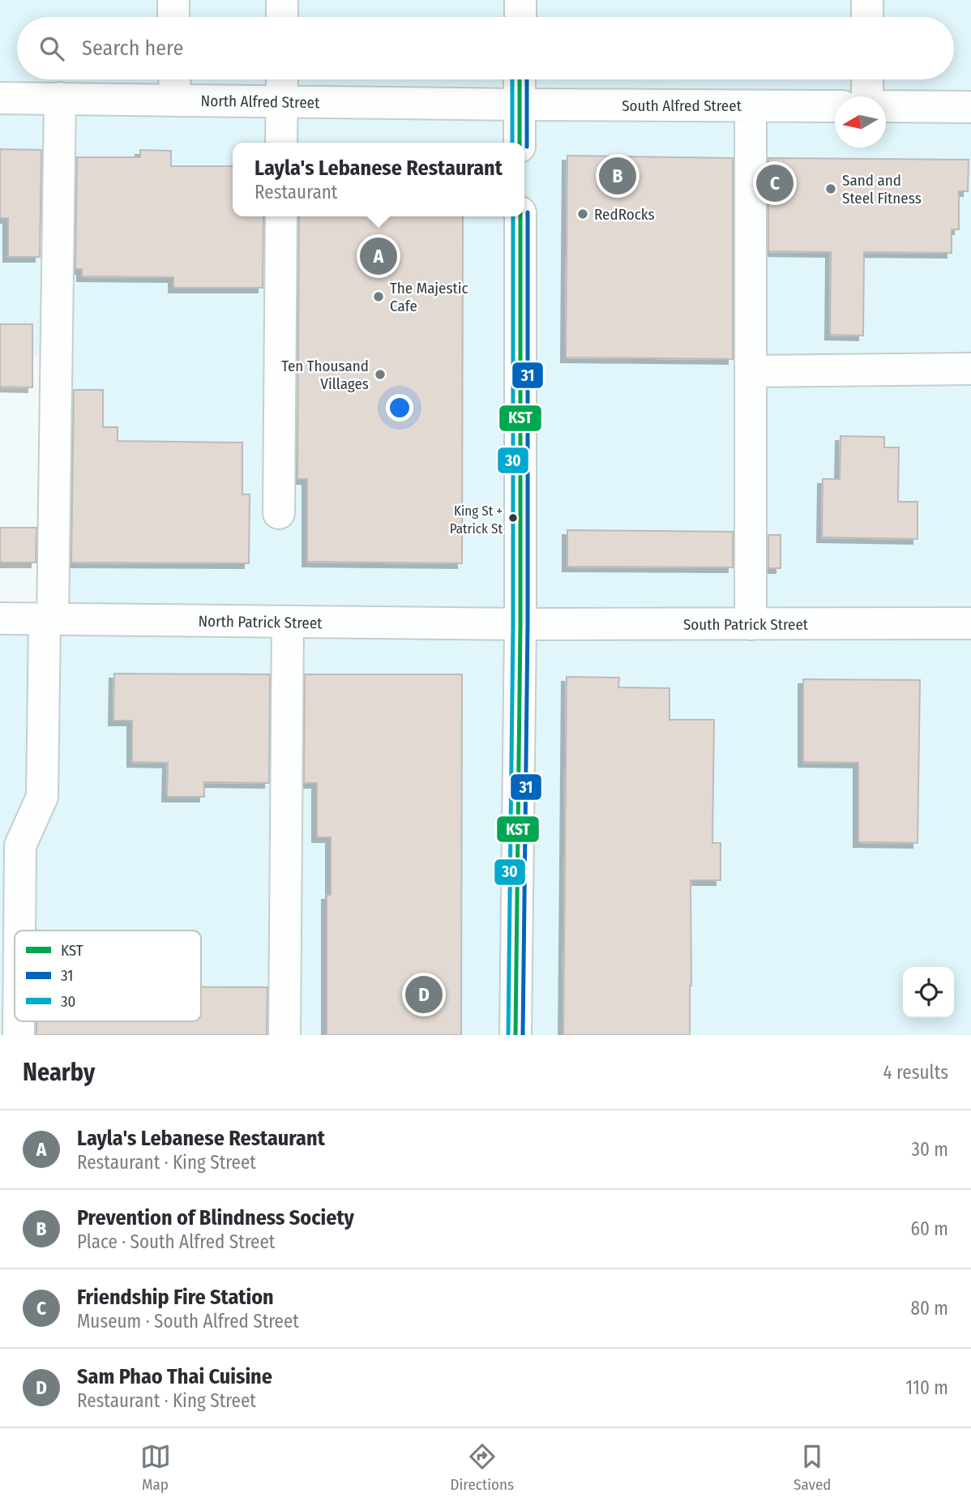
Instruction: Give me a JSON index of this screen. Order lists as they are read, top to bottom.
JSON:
{
  "streets": {
    "main road": [
      "North Alfred Street",
      "South Alfred Street",
      "North Patrick Street",
      "South Patrick Street"
    ]
  },
  "crossings": [
    ["North Alfred Street", "South Alfred Street"],
    ["North Patrick Street", "South Patrick Street"]
  ],
  "places": [
    "Sand and Steel Fitness",
    "RedRocks",
    "The Majestic Cafe",
    "Ten Thousand Villages",
    "King St + Patrick St"
  ],
  "lines": ["transit line KST", "transit line 31", "transit line 30"],
  "legend": ["KST", "31", "30"],
  "north": "left",
  "page": {
    "search": "Search here",
    "popup": ["Layla's Lebanese Restaurant", "Restaurant"],
    "pins": [
      "B",
      "C",
      "A",
      "D"
    ],
    "heading": ["Nearby", "4 results"],
    "list": [
      {
        "mark": "A",
        "name": "Layla's Lebanese Restaurant",
        "note": "Restaurant · King Street",
        "value": "30 m"
      },
      {
        "mark": "B",
        "name": "Prevention of Blindness Society",
        "note": "Place · South Alfred Street",
        "value": "60 m"
      },
      {
        "mark": "C",
        "name": "Friendship Fire Station",
        "note": "Museum · South Alfred Street",
        "value": "80 m"
      },
      {
        "mark": "D",
        "name": "Sam Phao Thai Cuisine",
        "note": "Restaurant · King Street",
        "value": "110 m"
      }
    ],
    "nav": ["Map", "Directions", "Saved"]
  }
}
